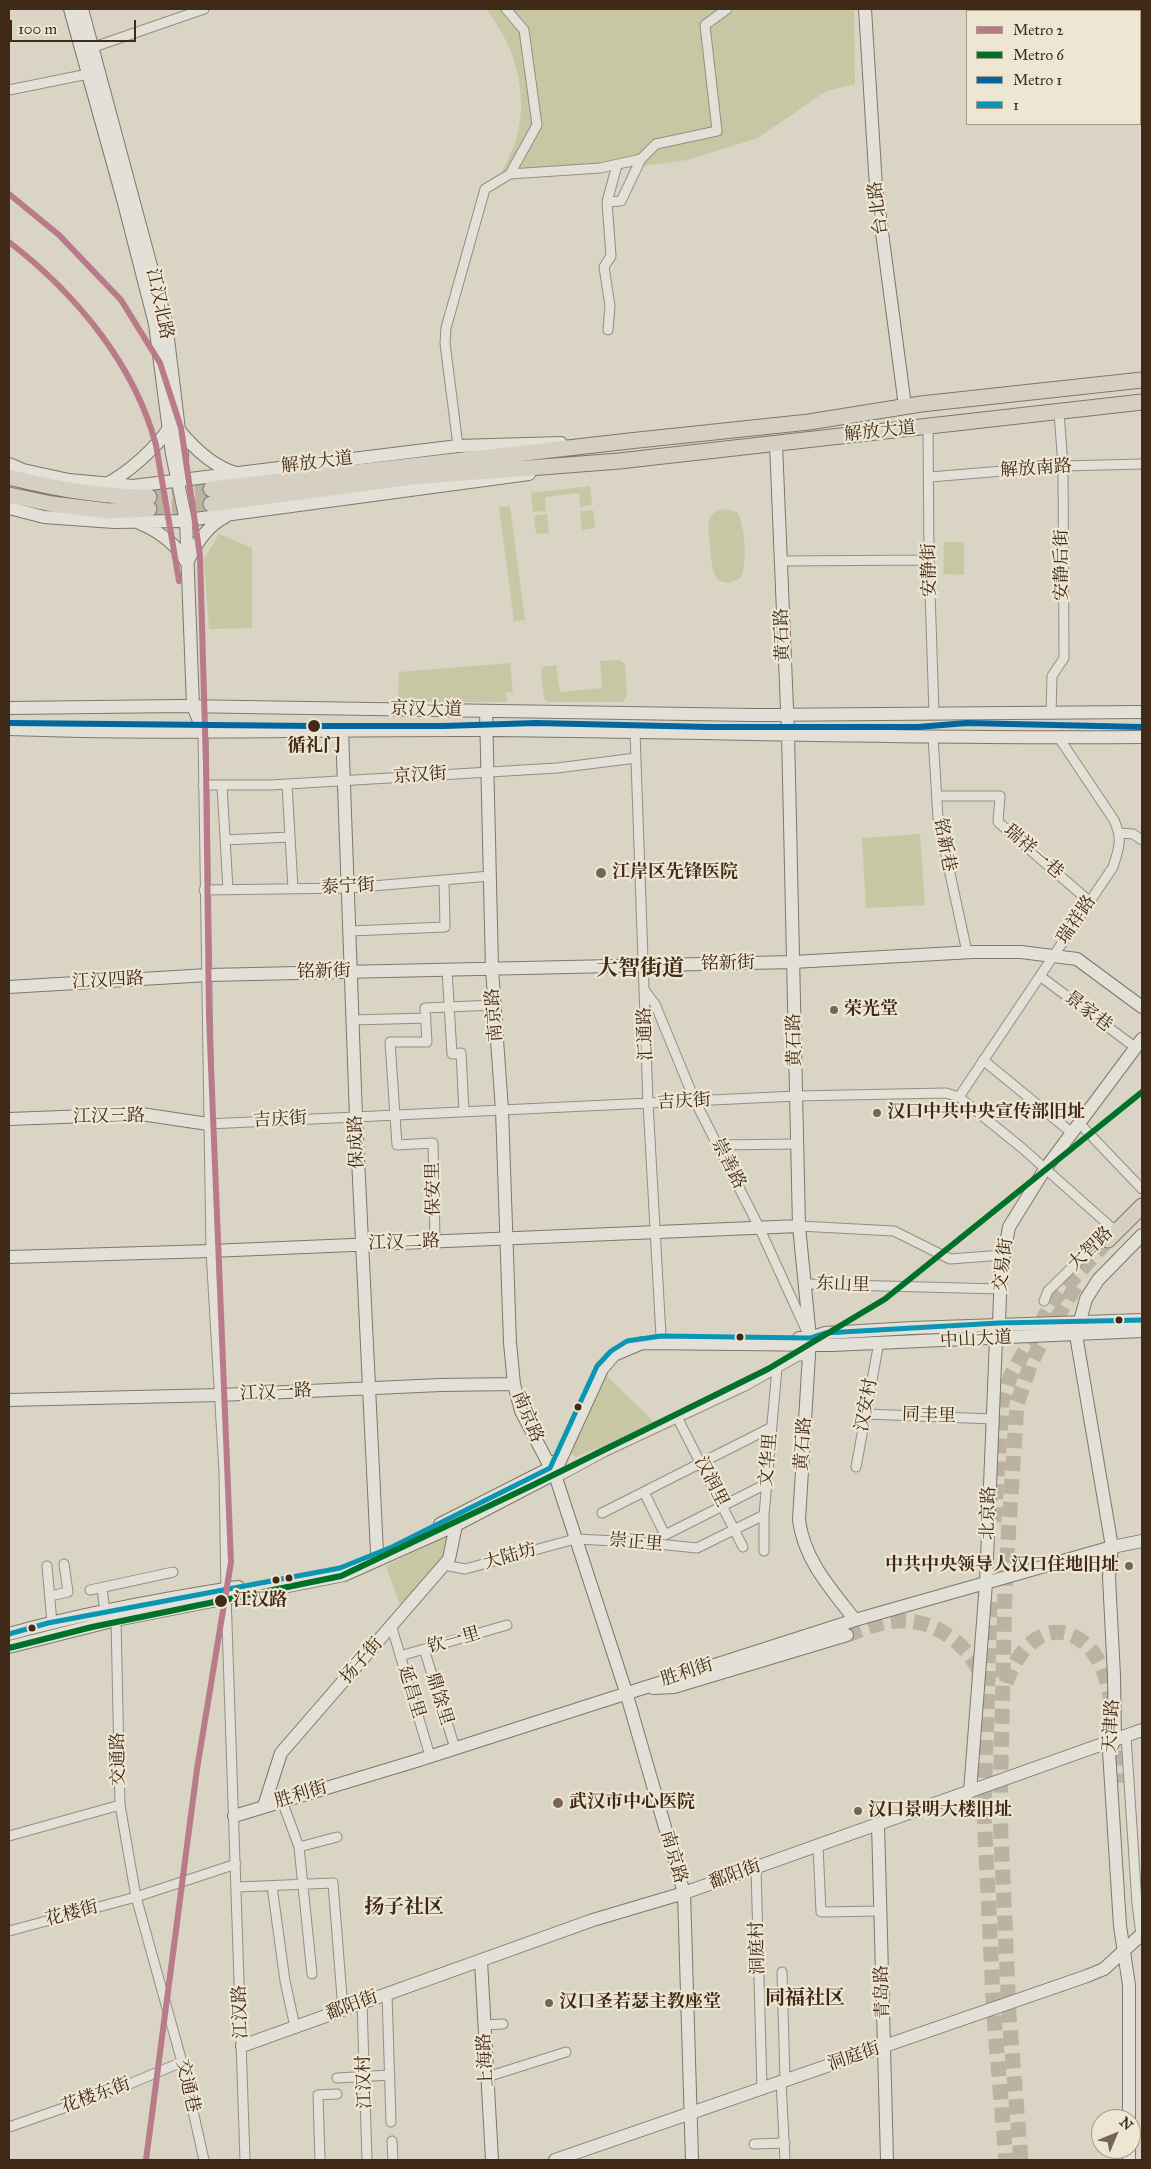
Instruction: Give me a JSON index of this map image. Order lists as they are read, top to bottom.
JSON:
{
  "streets": {
    "main road": ["解放大道", "大智路"],
    "street": [
      "台北路",
      "江汉北路",
      "解放南路",
      "安静后街",
      "安静街",
      "黄石路",
      "京汉大道",
      "京汉街",
      "铭新巷",
      "瑞祥一巷",
      "泰宁街",
      "瑞祥路",
      "铭新街",
      "江汉四路",
      "景家巷",
      "南京路",
      "汇通路",
      "吉庆街",
      "江汉三路",
      "保成路",
      "崇善路",
      "保安里",
      "江汉二路",
      "交易街",
      "东山里",
      "中山大道",
      "江汉一路",
      "汉安村",
      "同丰里",
      "文华里",
      "汉润里",
      "北京路",
      "崇正里",
      "大陆坊",
      "钦一里",
      "扬子街",
      "胜利街",
      "延昌里",
      "鼎馀里",
      "天津路",
      "交通路",
      "鄱阳街",
      "花楼街",
      "洞庭村",
      "青岛路",
      "江汉路",
      "洞庭街",
      "上海路",
      "江汉村",
      "交通巷",
      "花楼东街"
    ]
  },
  "crossings": [
    ["台北路", "解放大道"],
    ["江汉北路", "解放大道"],
    ["解放大道", "安静后街"],
    ["解放大道", "安静街"],
    ["解放大道", "黄石路"],
    ["解放南路", "安静后街"],
    ["解放南路", "安静街"],
    ["安静后街", "京汉大道"],
    ["安静街", "京汉大道"],
    ["黄石路", "京汉大道"],
    ["黄石路", "铭新街"],
    ["黄石路", "吉庆街"],
    ["黄石路", "崇善路"],
    ["黄石路", "江汉二路"],
    ["黄石路", "东山里"],
    ["黄石路", "中山大道"],
    ["黄石路", "胜利街"],
    ["京汉大道", "铭新巷"],
    ["京汉大道", "南京路"],
    ["京汉大道", "汇通路"],
    ["京汉大道", "保成路"],
    ["京汉大道", "江汉路"],
    ["京汉街", "南京路"],
    ["京汉街", "汇通路"],
    ["京汉街", "保成路"],
    ["京汉街", "江汉路"],
    ["铭新巷", "瑞祥一巷"],
    ["铭新巷", "铭新街"],
    ["瑞祥一巷", "瑞祥路"],
    ["泰宁街", "南京路"],
    ["泰宁街", "保成路"],
    ["泰宁街", "江汉路"],
    ["瑞祥路", "铭新街"],
    ["瑞祥路", "景家巷"],
    ["瑞祥路", "吉庆街"],
    ["铭新街", "江汉四路"],
    ["铭新街", "南京路"],
    ["铭新街", "汇通路"],
    ["铭新街", "保成路"],
    ["铭新街", "江汉路"],
    ["江汉四路", "江汉路"],
    ["景家巷", "交易街"],
    ["南京路", "吉庆街"],
    ["南京路", "江汉二路"],
    ["南京路", "中山大道"],
    ["南京路", "江汉一路"],
    ["南京路", "崇正里"],
    ["南京路", "大陆坊"],
    ["南京路", "胜利街"],
    ["南京路", "鄱阳街"],
    ["南京路", "洞庭街"],
    ["汇通路", "吉庆街"],
    ["汇通路", "崇善路"],
    ["汇通路", "江汉二路"],
    ["吉庆街", "江汉三路"],
    ["吉庆街", "保成路"],
    ["吉庆街", "崇善路"],
    ["吉庆街", "保安里"],
    ["吉庆街", "江汉路"],
    ["江汉三路", "江汉路"],
    ["保成路", "江汉二路"],
    ["保成路", "中山大道"],
    ["保成路", "江汉一路"],
    ["崇善路", "江汉二路"],
    ["崇善路", "中山大道"],
    ["保安里", "江汉二路"],
    ["江汉二路", "江汉路"],
    ["大智路", "中山大道"],
    ["大智路", "天津路"],
    ["交易街", "东山里"],
    ["交易街", "中山大道"],
    ["交易街", "北京路"],
    ["中山大道", "汉安村"],
    ["中山大道", "文华里"],
    ["中山大道", "北京路"],
    ["中山大道", "扬子街"],
    ["中山大道", "天津路"],
    ["中山大道", "交通路"],
    ["中山大道", "江汉路"],
    ["江汉一路", "江汉路"],
    ["汉安村", "同丰里"],
    ["同丰里", "北京路"],
    ["汉润里", "崇正里"],
    ["北京路", "胜利街"],
    ["北京路", "鄱阳街"],
    ["崇正里", "大陆坊"],
    ["大陆坊", "扬子街"],
    ["钦一里", "延昌里"],
    ["钦一里", "鼎馀里"],
    ["扬子街", "胜利街"],
    ["扬子街", "延昌里"],
    ["胜利街", "延昌里"],
    ["胜利街", "鼎馀里"],
    ["胜利街", "天津路"],
    ["胜利街", "江汉路"],
    ["天津路", "鄱阳街"],
    ["天津路", "洞庭街"],
    ["交通路", "花楼街"],
    ["交通路", "交通巷"],
    ["鄱阳街", "洞庭村"],
    ["鄱阳街", "青岛路"],
    ["鄱阳街", "江汉路"],
    ["鄱阳街", "上海路"],
    ["鄱阳街", "江汉村"],
    ["花楼街", "江汉路"],
    ["花楼街", "交通巷"],
    ["洞庭村", "洞庭街"],
    ["青岛路", "洞庭街"],
    ["交通巷", "花楼东街"]
  ],
  "districts": ["大智街道", "扬子社区", "同福社区"],
  "places": [
    "循礼门",
    "江岸区先锋医院",
    "荣光堂",
    "汉口中共中央宣传部旧址",
    "中共中央领导人汉口住地旧址",
    "江汉路",
    "武汉市中心医院",
    "汉口景明大楼旧址",
    "汉口圣若瑟主教座堂"
  ],
  "lines": [
    "metro line 2",
    "metro line 1",
    "metro line 6",
    "transit line 1"
  ],
  "legend": [
    "Metro 2",
    "Metro 6",
    "Metro 1",
    "1"
  ],
  "scale_bar": "100 m",
  "north": "top right"
}
